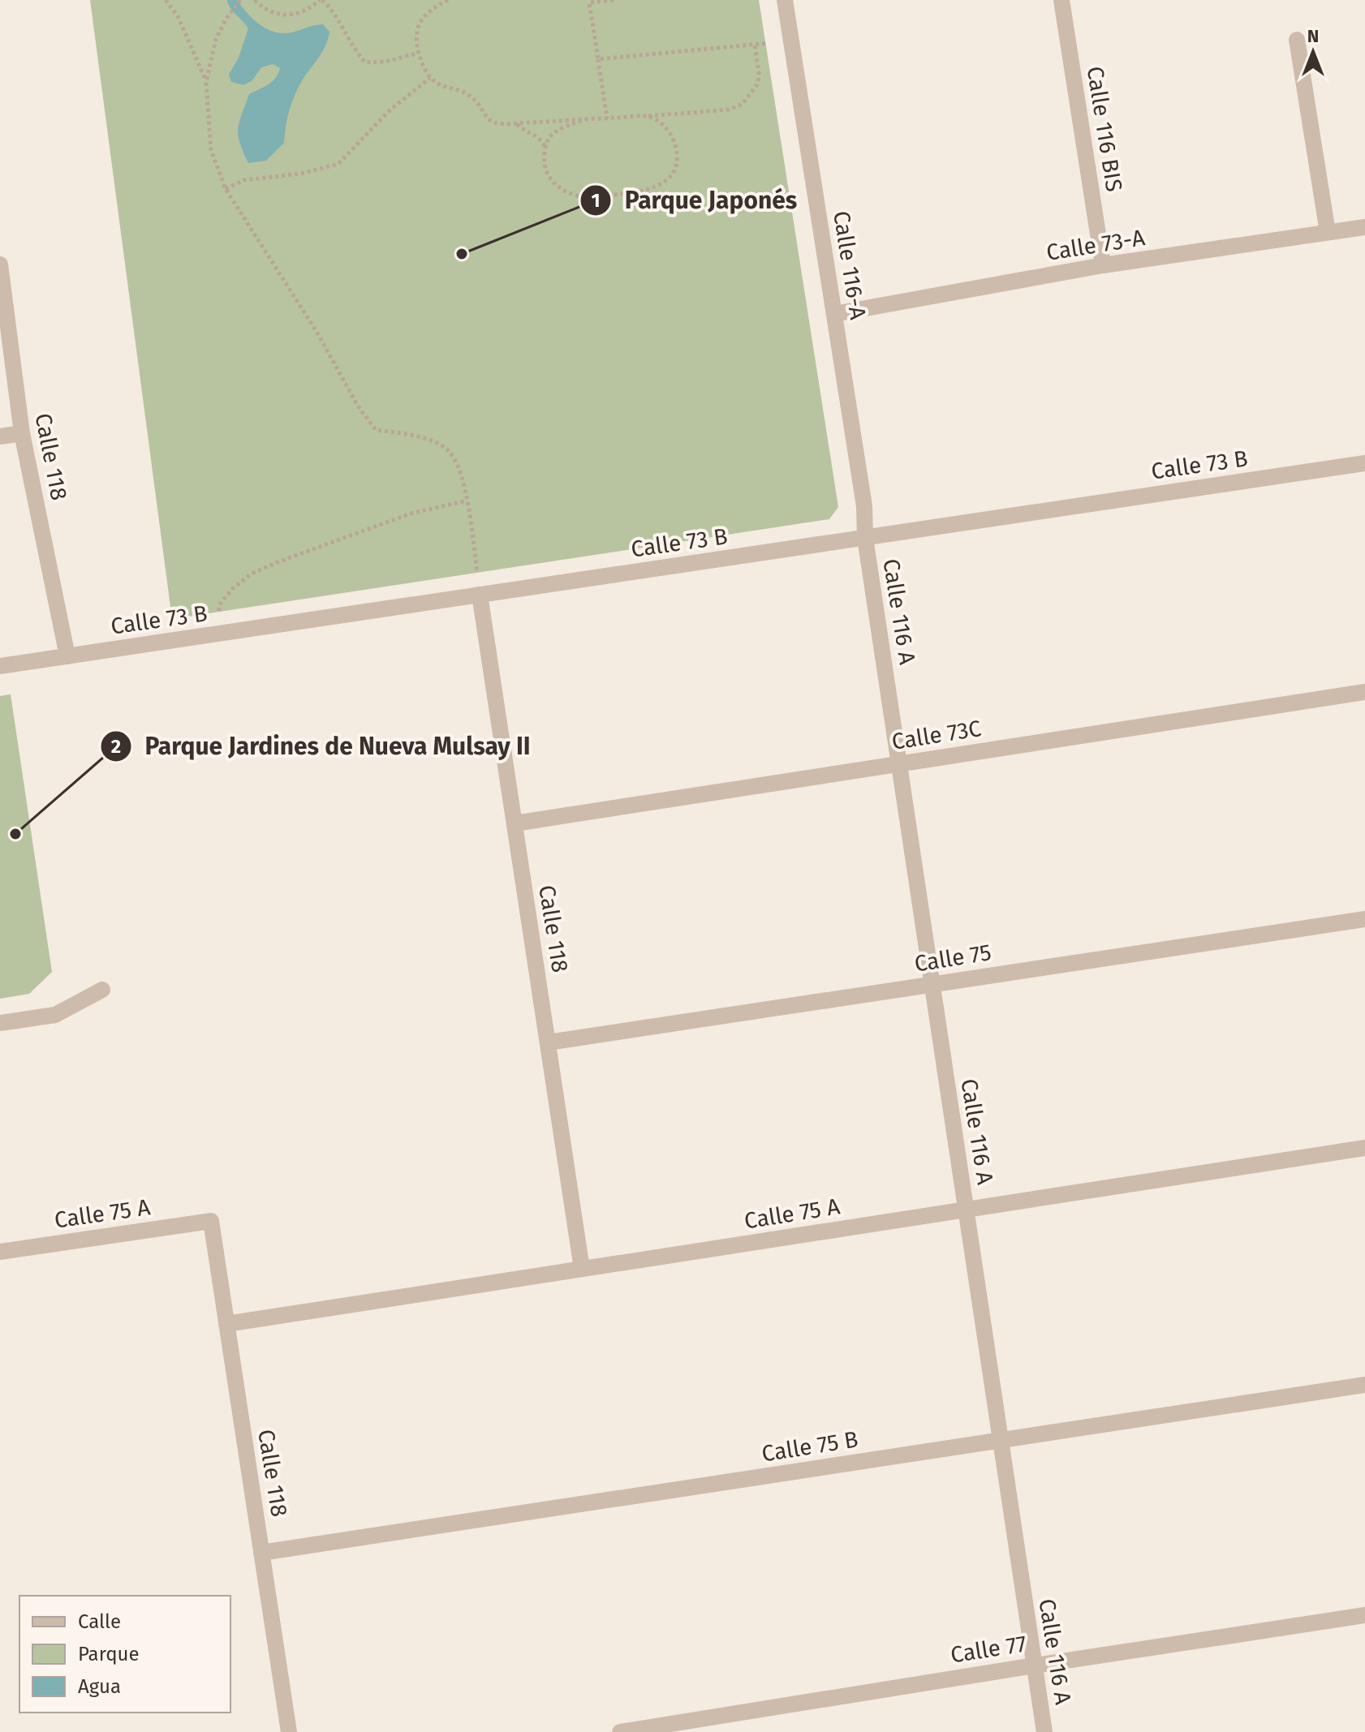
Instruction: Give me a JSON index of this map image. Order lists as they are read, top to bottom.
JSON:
{
  "streets": {
    "street": [
      "Calle 116 BIS",
      "Calle 73-A",
      "Calle 116-A",
      "Calle 118",
      "Calle 73 B",
      "Calle 116 A",
      "Calle 73C",
      "Calle 75",
      "Calle 75 A",
      "Calle 75 B",
      "Calle 77"
    ]
  },
  "crossings": [
    ["Calle 116 BIS", "Calle 73-A"],
    ["Calle 73-A", "Calle 116-A"],
    ["Calle 116-A", "Calle 73 B"],
    ["Calle 116-A", "Calle 116 A"],
    ["Calle 118", "Calle 73 B"],
    ["Calle 118", "Calle 73C"],
    ["Calle 118", "Calle 75"],
    ["Calle 118", "Calle 75 A"],
    ["Calle 118", "Calle 75 B"],
    ["Calle 73 B", "Calle 116 A"],
    ["Calle 116 A", "Calle 73C"],
    ["Calle 116 A", "Calle 75"],
    ["Calle 116 A", "Calle 75 A"],
    ["Calle 116 A", "Calle 75 B"],
    ["Calle 116 A", "Calle 77"]
  ],
  "places": ["Parque Japonés", "Parque Jardines de Nueva Mulsay II"],
  "legend": ["Calle", "Parque", "Agua"],
  "north": "top"
}
